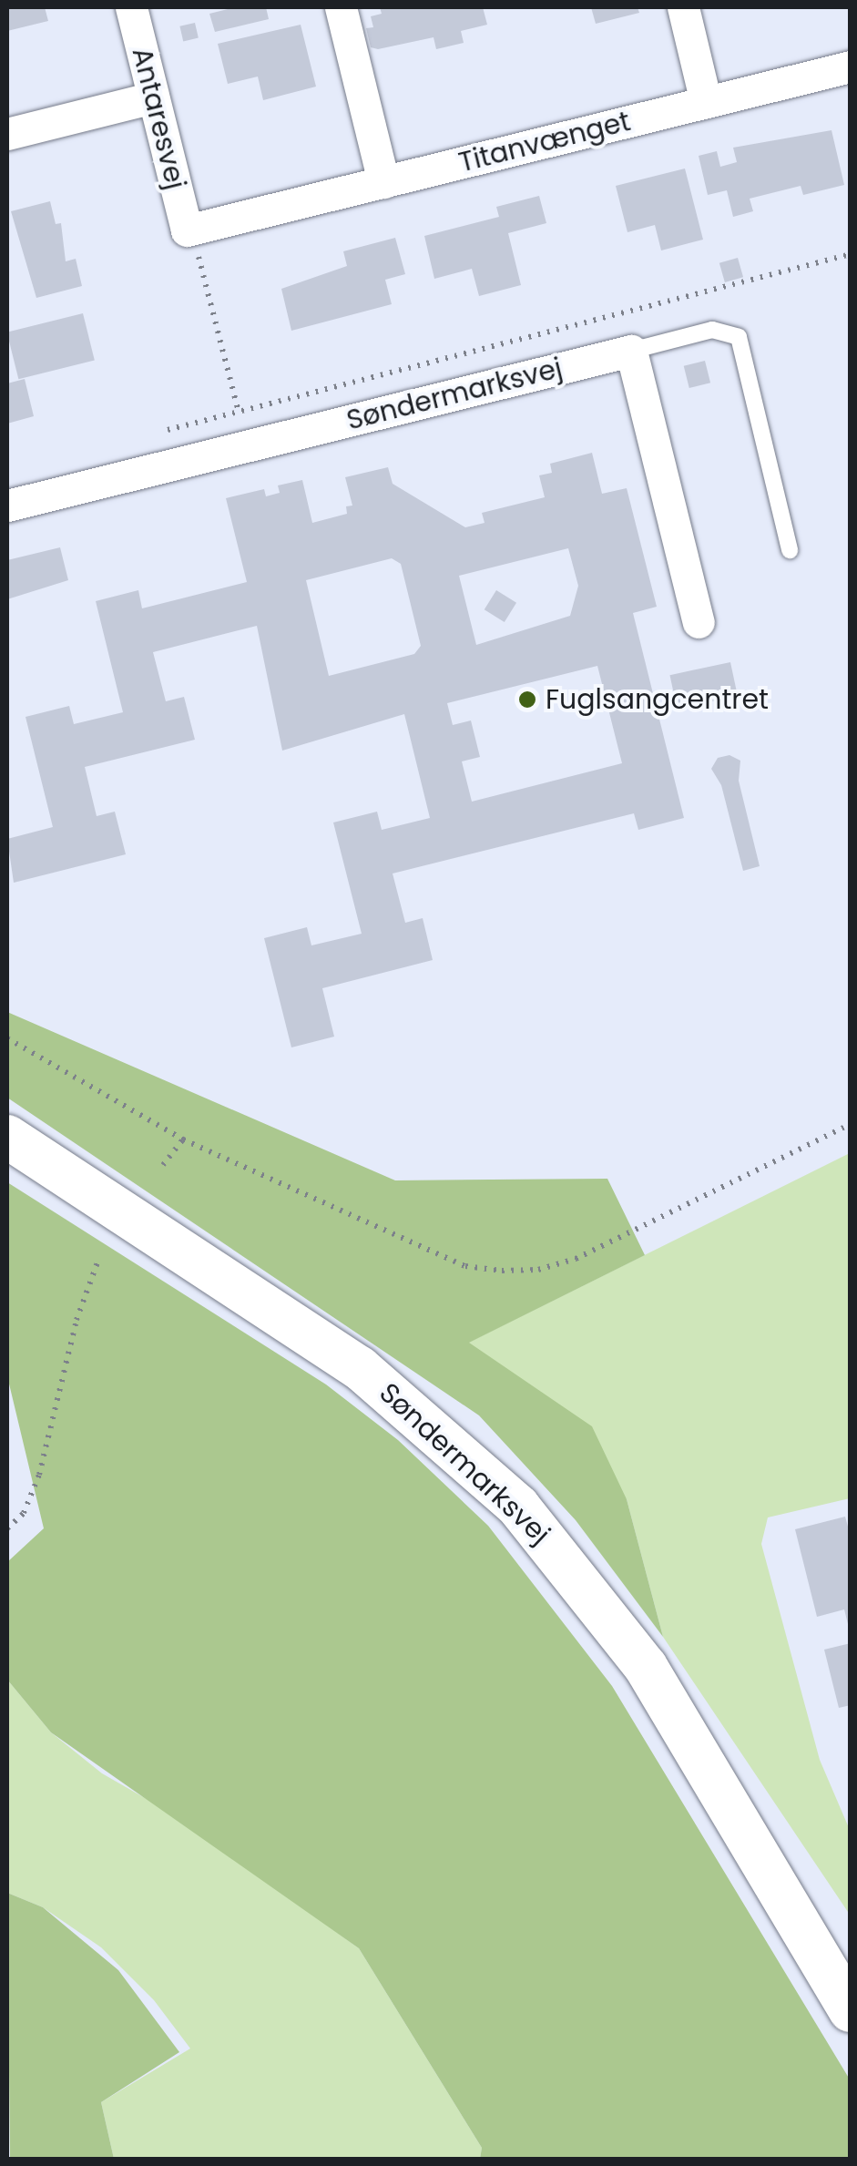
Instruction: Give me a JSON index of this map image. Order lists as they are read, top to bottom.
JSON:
{
  "streets": {
    "street": ["Antaresvej", "Titanvænget", "Søndermarksvej"]
  },
  "crossings": [
    ["Antaresvej", "Titanvænget"]
  ],
  "places": ["Fuglsangcentret"]
}
